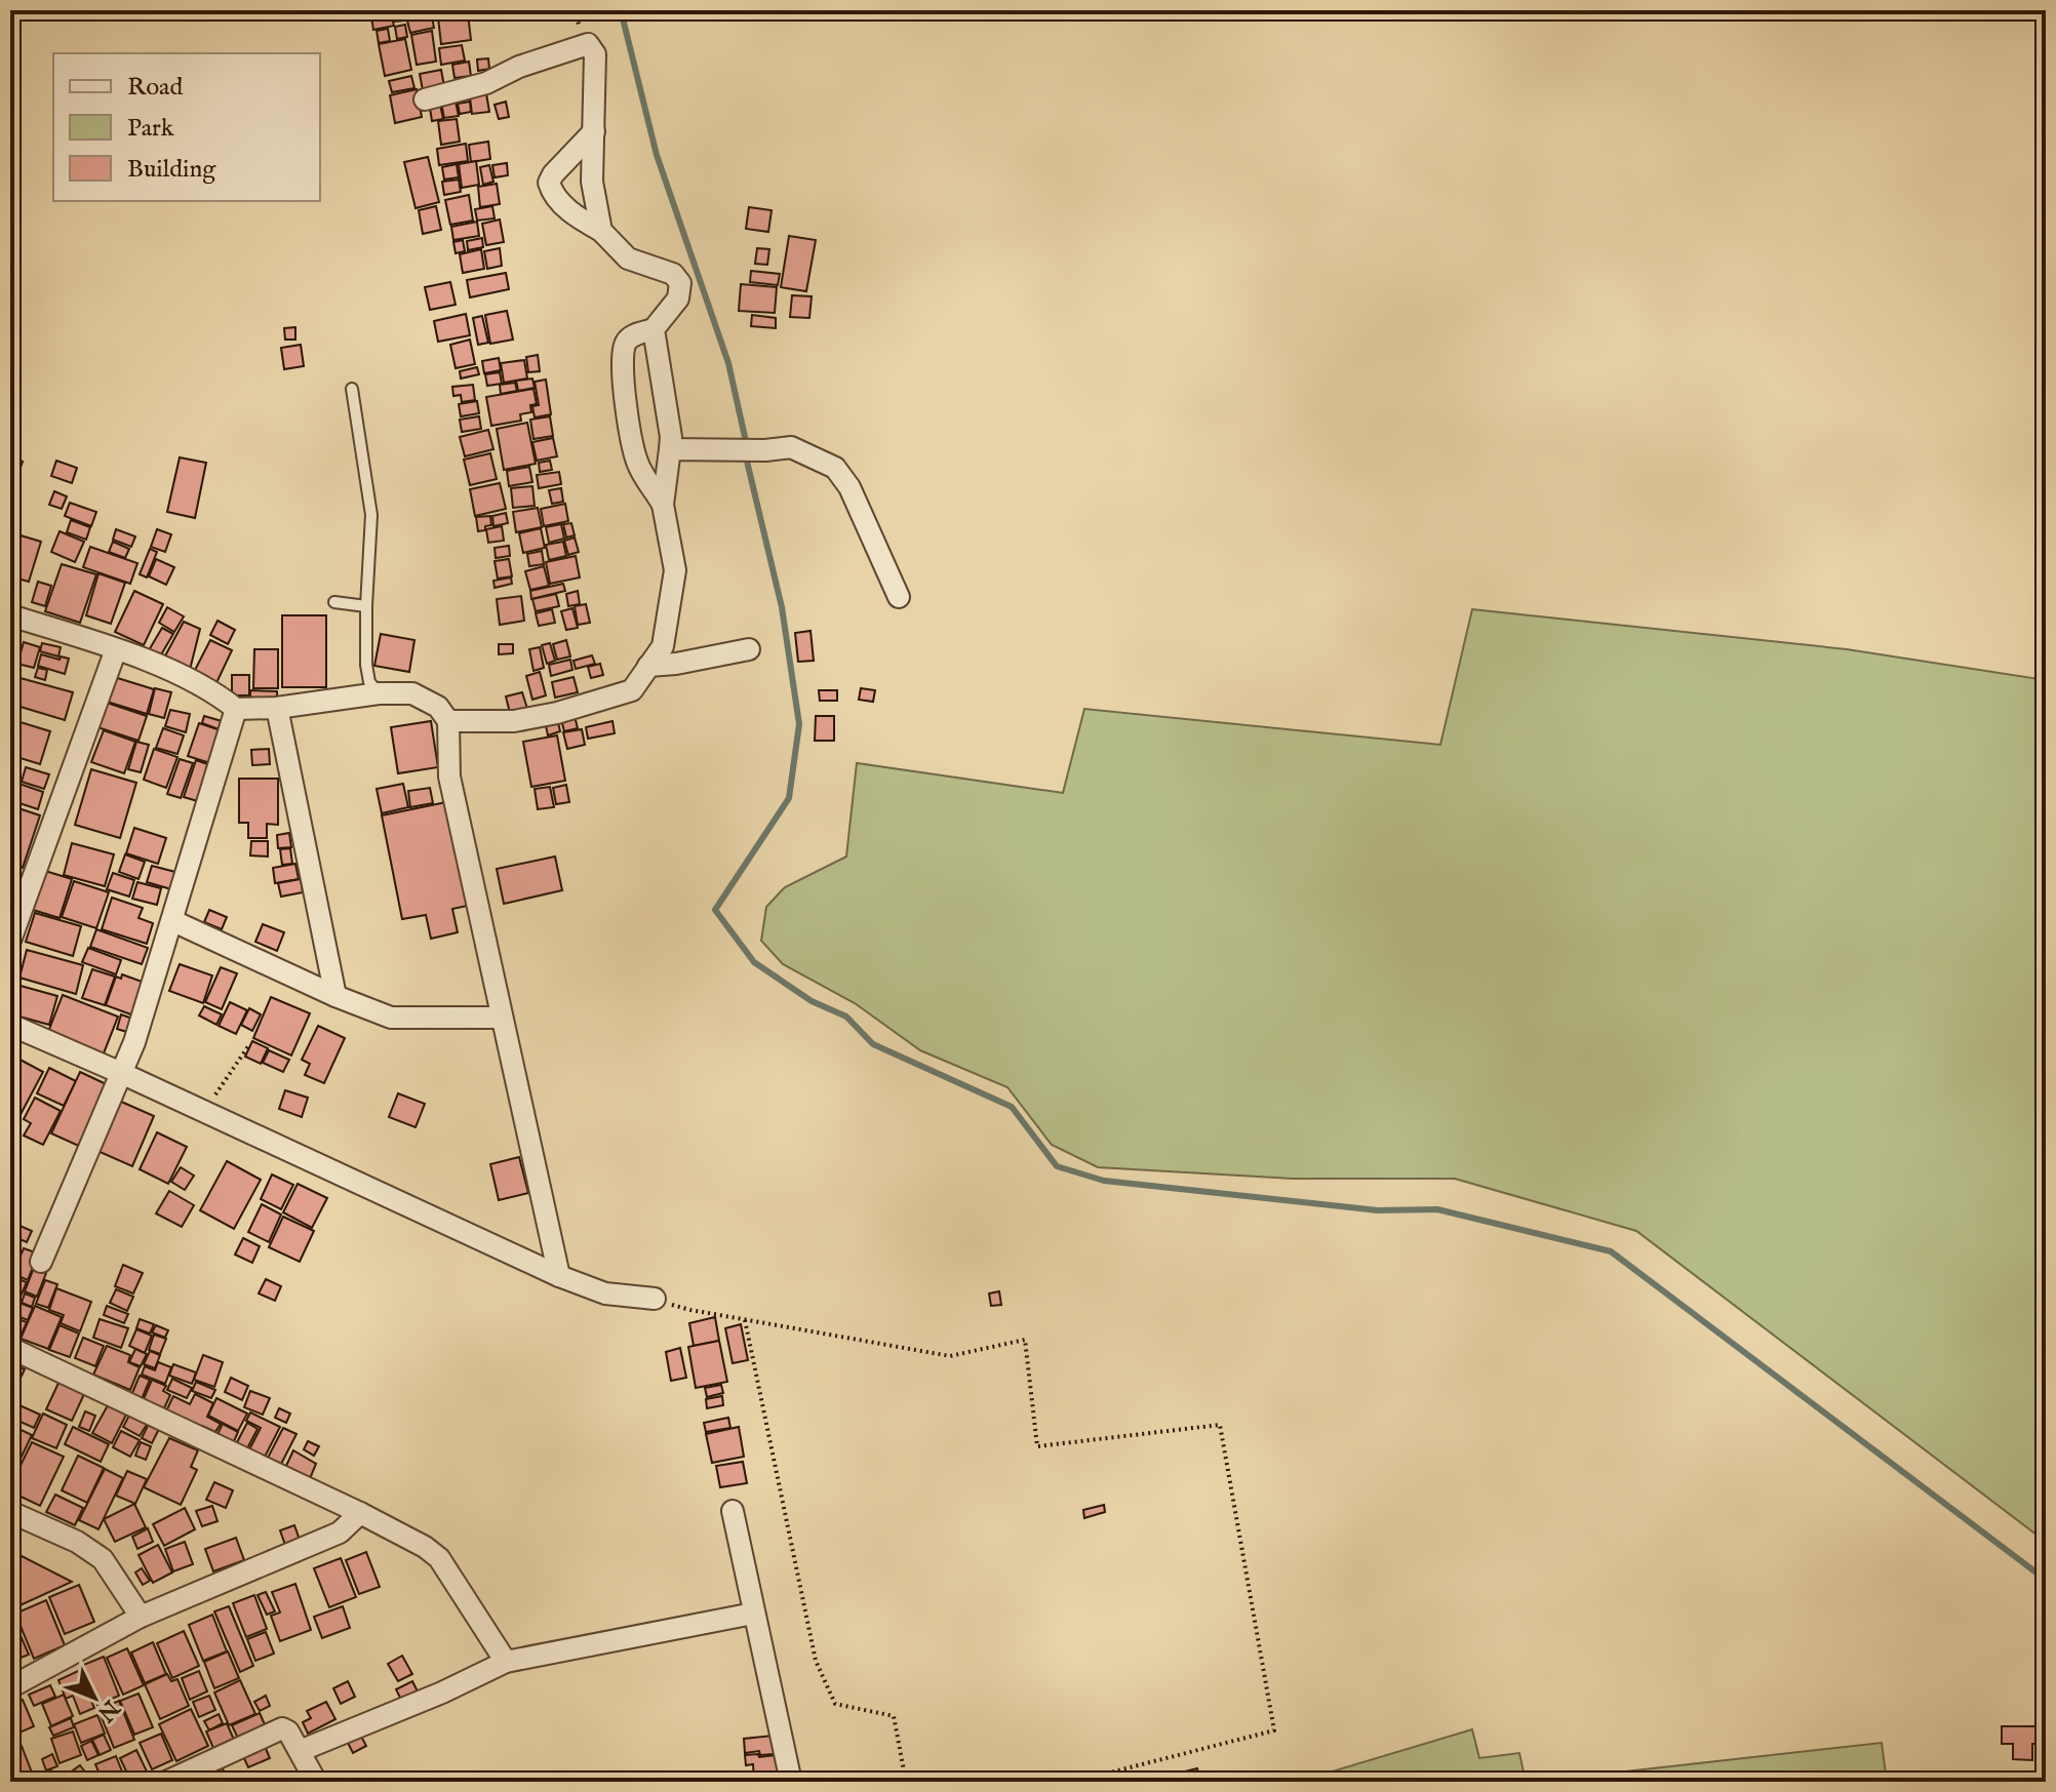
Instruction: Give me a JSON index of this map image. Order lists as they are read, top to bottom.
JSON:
{
  "legend": ["Road", "Park", "Building"],
  "north": "bottom right"
}
